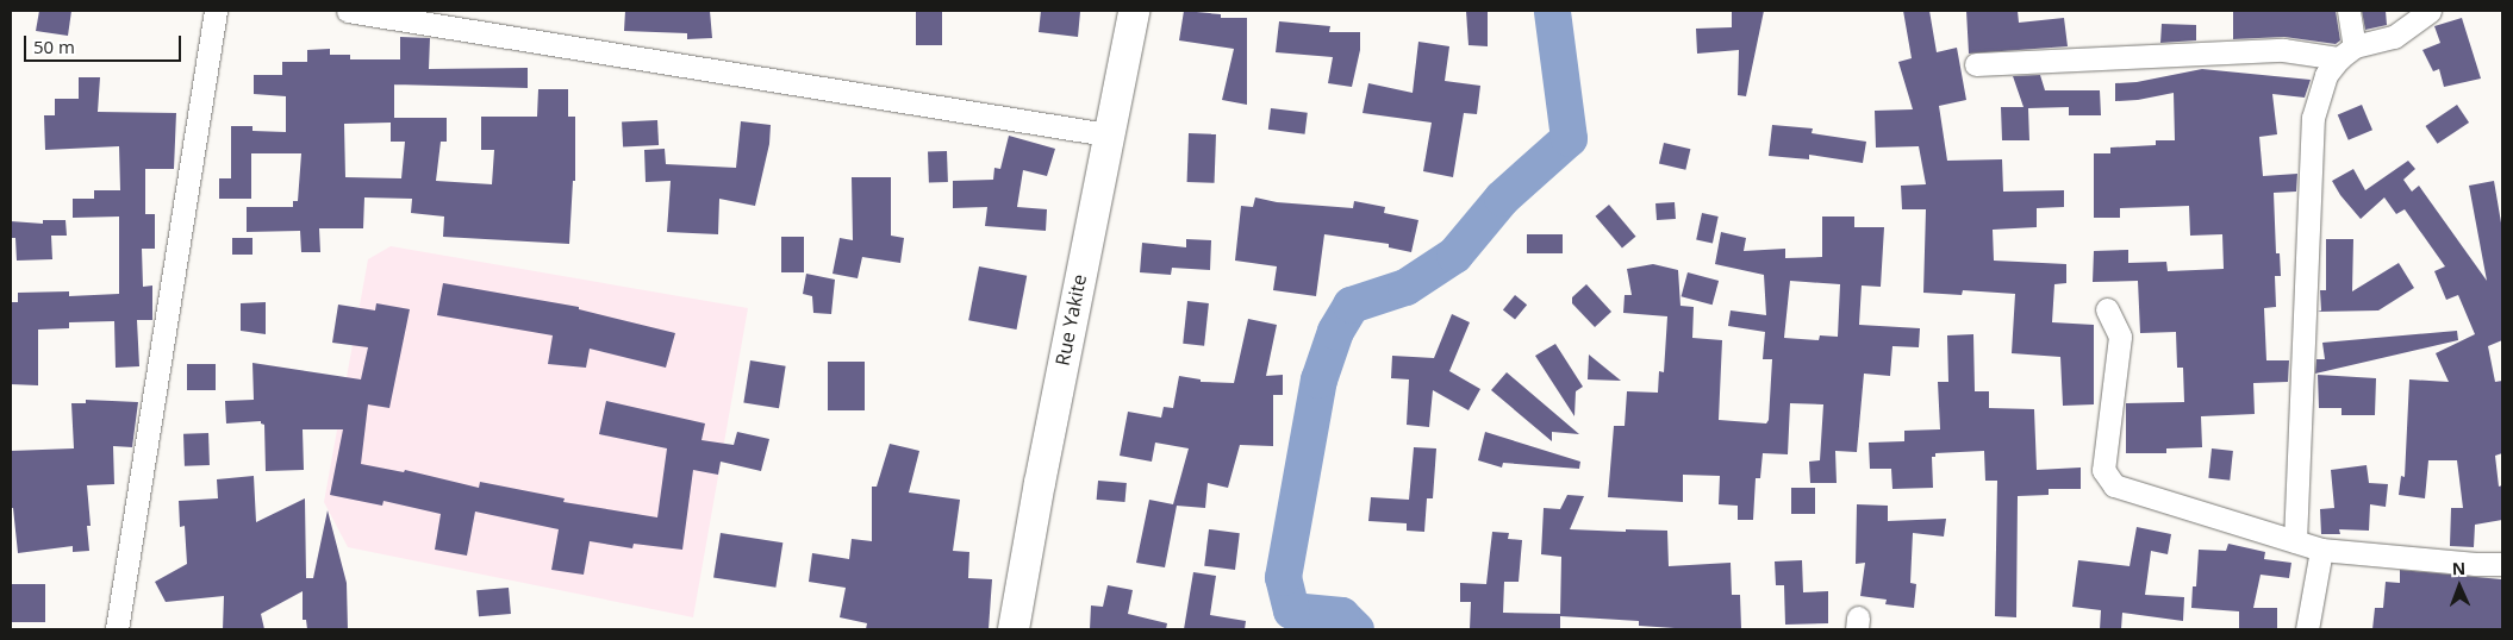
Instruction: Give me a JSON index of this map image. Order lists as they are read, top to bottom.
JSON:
{
  "streets": {
    "main road": ["Rue Yakite"]
  },
  "scale_bar": "50 m",
  "north": "top"
}
